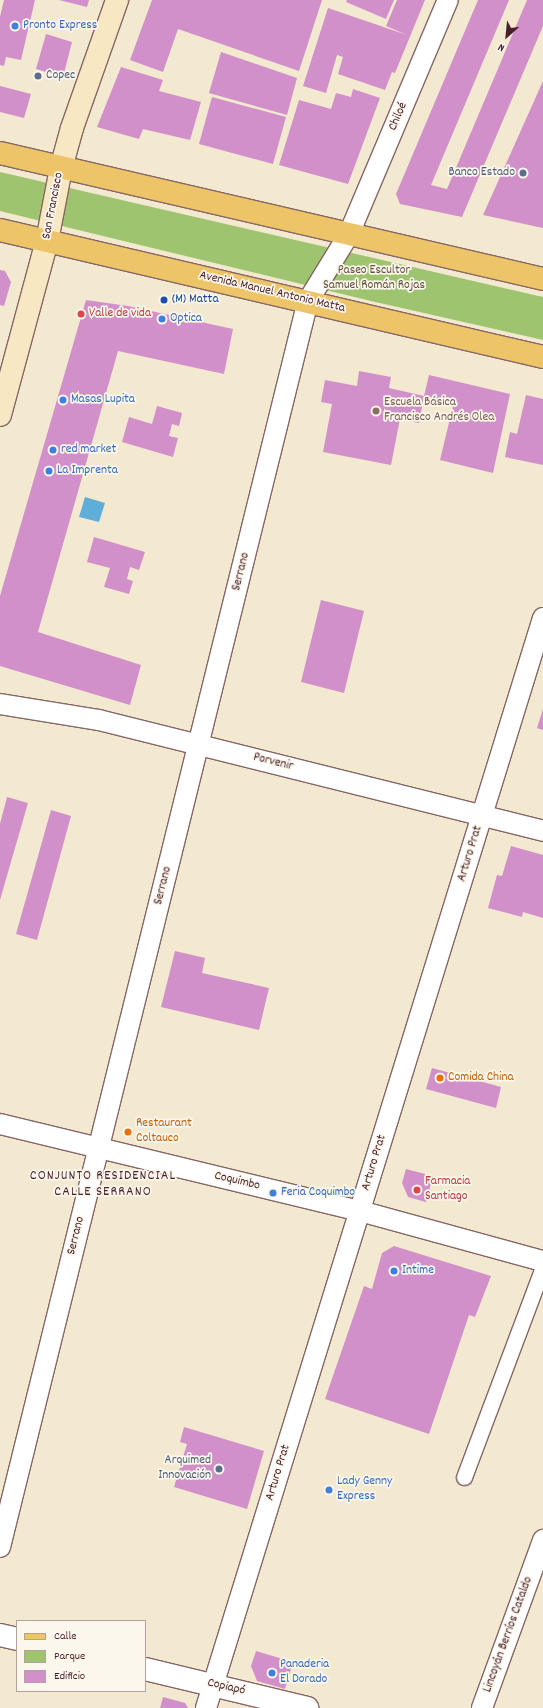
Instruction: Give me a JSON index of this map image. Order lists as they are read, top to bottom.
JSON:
{
  "streets": {
    "main road": ["San Francisco", "Avenida Manuel Antonio Matta"],
    "street": [
      "Chiloé",
      "Serrano",
      "Porvenir",
      "Arturo Prat",
      "Coquimbo",
      "Lincoyán Berríos Cataldo",
      "Copiapó"
    ]
  },
  "crossings": [
    ["Chiloé", "Serrano"],
    ["San Francisco", "Avenida Manuel Antonio Matta"],
    ["Avenida Manuel Antonio Matta", "Serrano"],
    ["Serrano", "Porvenir"],
    ["Serrano", "Coquimbo"],
    ["Porvenir", "Arturo Prat"],
    ["Arturo Prat", "Coquimbo"],
    ["Arturo Prat", "Copiapó"]
  ],
  "districts": ["CONJUNTO RESIDENCIAL CALLE SERRANO"],
  "parks": ["Paseo Escultor Samuel Román Rojas"],
  "places": [
    "Pronto Express",
    "Copec",
    "Banco Estado",
    "(M) Matta",
    "Valle de vida",
    "Optica",
    "Masas Lupita",
    "Escuela Básica Francisco Andrés Olea",
    "red market",
    "La Imprenta",
    "Comida China",
    "Restaurant Coltauco",
    "Farmacia Santiago",
    "Feria Coquimbo",
    "Intime",
    "Arquimed Innovación",
    "Lady Genny Express",
    "Panaderia El Dorado"
  ],
  "legend": ["Calle", "Parque", "Edificio"],
  "north": "bottom left"
}
